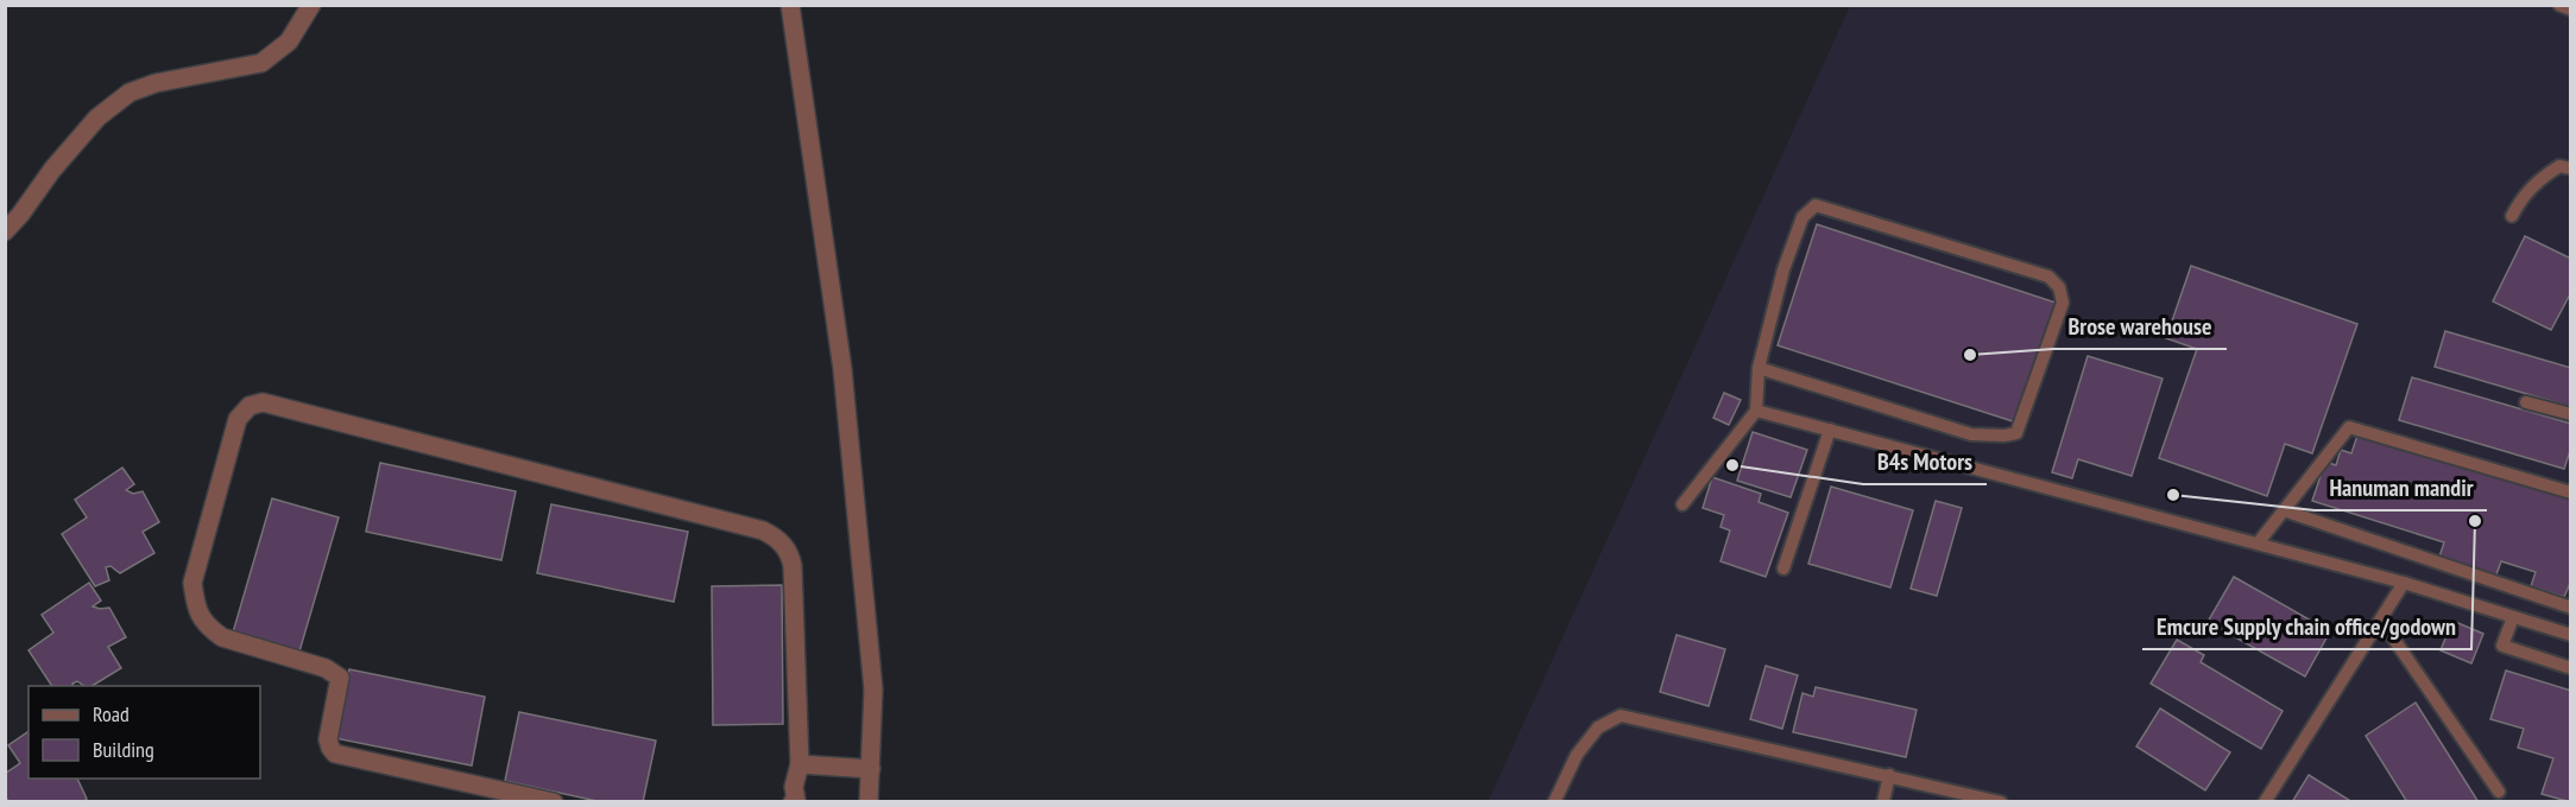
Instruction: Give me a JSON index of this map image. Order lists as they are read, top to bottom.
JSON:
{
  "places": [
    "Brose warehouse",
    "B4s Motors",
    "Hanuman mandir",
    "Emcure Supply chain office/godown"
  ],
  "legend": ["Road", "Building"]
}
